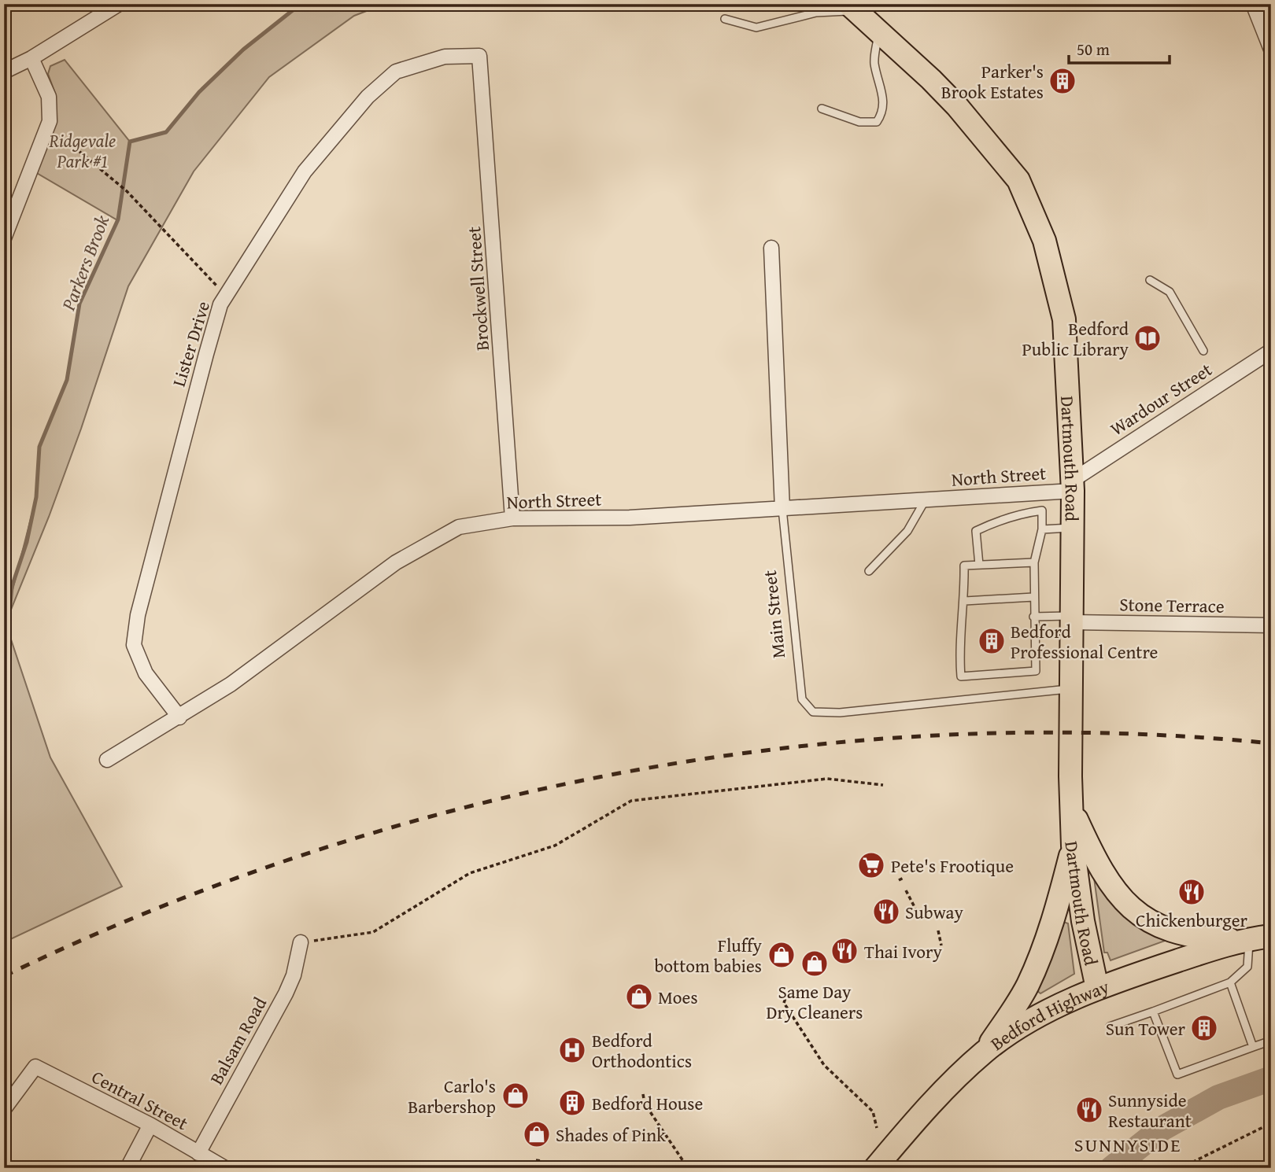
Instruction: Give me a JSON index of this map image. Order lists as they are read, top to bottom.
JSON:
{
  "streets": {
    "main road": ["Dartmouth Road", "Bedford Highway"],
    "street": [
      "Brockwell Street",
      "Lister Drive",
      "Wardour Street",
      "North Street",
      "Stone Terrace",
      "Main Street",
      "Balsam Road",
      "Central Street"
    ]
  },
  "crossings": [
    ["Brockwell Street", "Lister Drive"],
    ["Brockwell Street", "North Street"],
    ["Lister Drive", "North Street"],
    ["Wardour Street", "Dartmouth Road"],
    ["Wardour Street", "North Street"],
    ["Dartmouth Road", "North Street"],
    ["Dartmouth Road", "Stone Terrace"],
    ["Dartmouth Road", "Main Street"],
    ["Dartmouth Road", "Bedford Highway"],
    ["North Street", "Main Street"],
    ["Balsam Road", "Central Street"]
  ],
  "districts": ["SUNNYSIDE"],
  "water": ["Parkers Brook"],
  "parks": ["Ridgevale Park #1"],
  "places": {
    "building": [
      "Parker's Brook Estates",
      "Bedford Professional Centre",
      "Sun Tower",
      "Bedford House"
    ],
    "library": ["Bedford Public Library"],
    "supermarket": ["Pete's Frootique"],
    "restaurant": [
      "Chickenburger",
      "Subway",
      "Thai Ivory",
      "Sunnyside Restaurant"
    ],
    "shop": [
      "Fluffy bottom babies",
      "Same Day Dry Cleaners",
      "Moes",
      "Carlo's Barbershop",
      "Shades of Pink"
    ],
    "hospital": ["Bedford Orthodontics"]
  },
  "scale_bar": "50 m"
}
